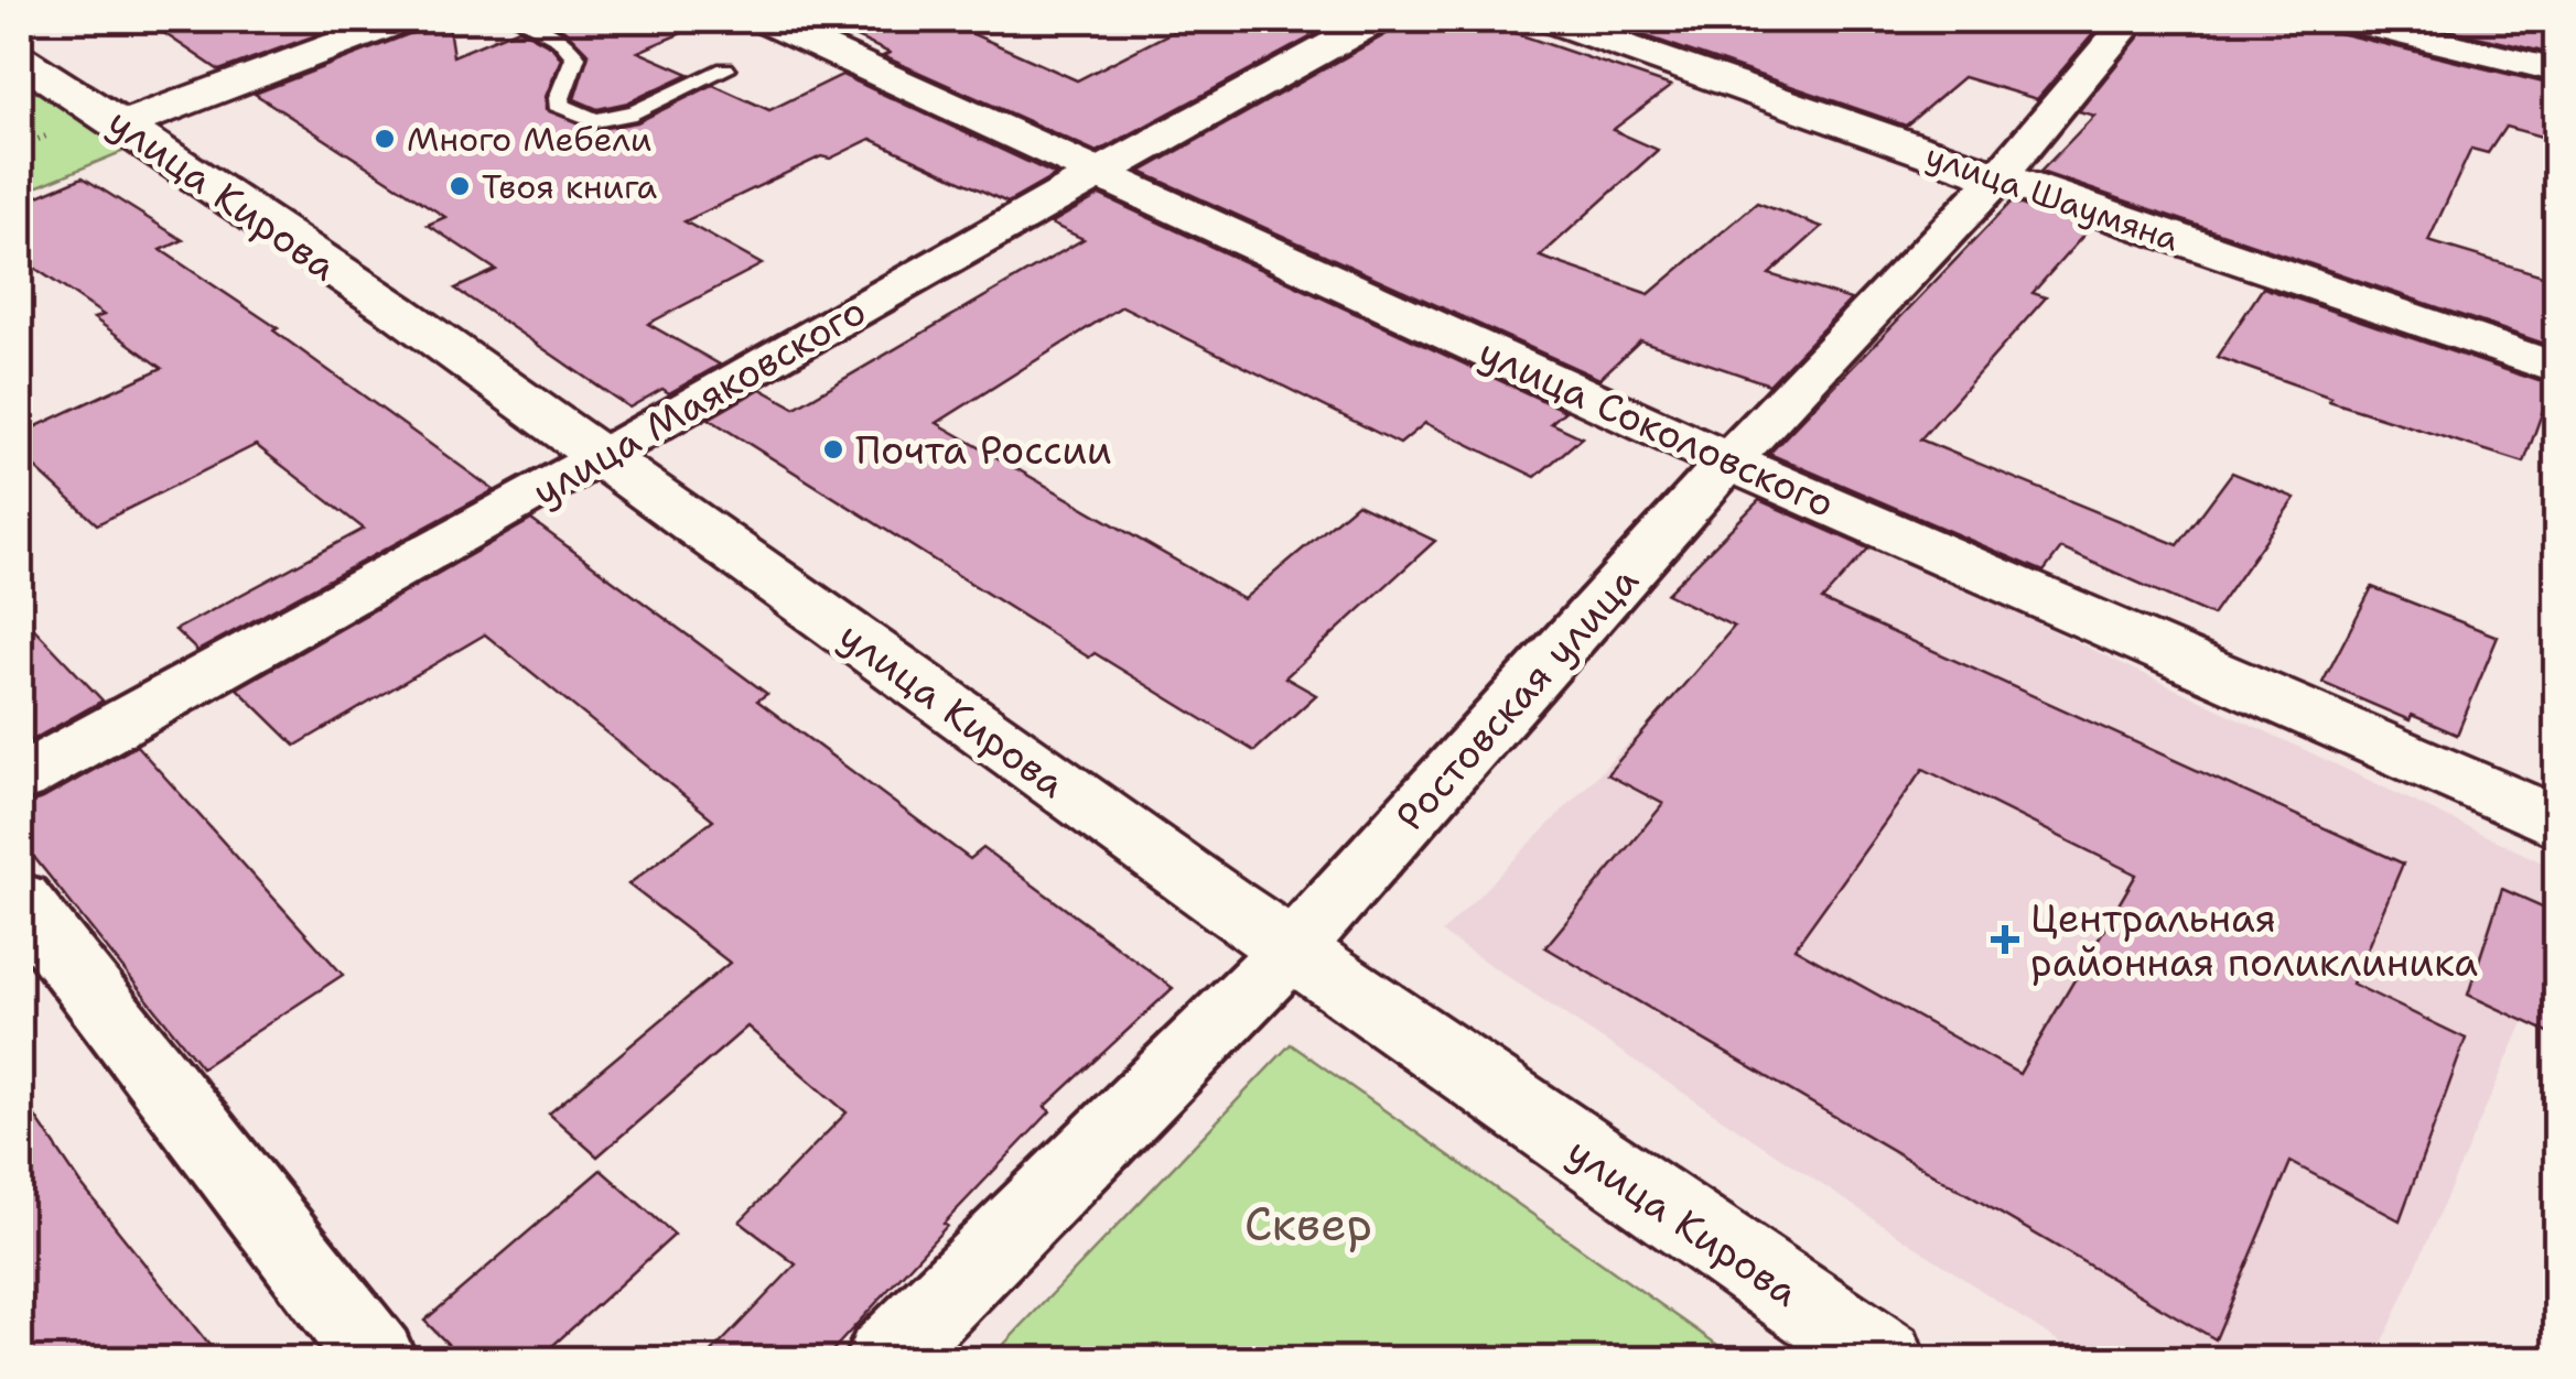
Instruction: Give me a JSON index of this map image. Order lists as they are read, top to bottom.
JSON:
{
  "streets": {
    "street": [
      "улица Кирова",
      "улица Шаумяна",
      "улица Маяковского",
      "улица Соколовского",
      "Ростовская улица"
    ]
  },
  "crossings": [
    ["улица Кирова", "улица Маяковского"],
    ["улица Кирова", "Ростовская улица"],
    ["улица Шаумяна", "Ростовская улица"],
    ["улица Маяковского", "улица Соколовского"],
    ["улица Соколовского", "Ростовская улица"]
  ],
  "parks": ["Сквер"],
  "places": {
    "other": ["Много Мебели", "Твоя книга", "Почта России"],
    "health": ["Центральная районная поликлиника"]
  }
}
